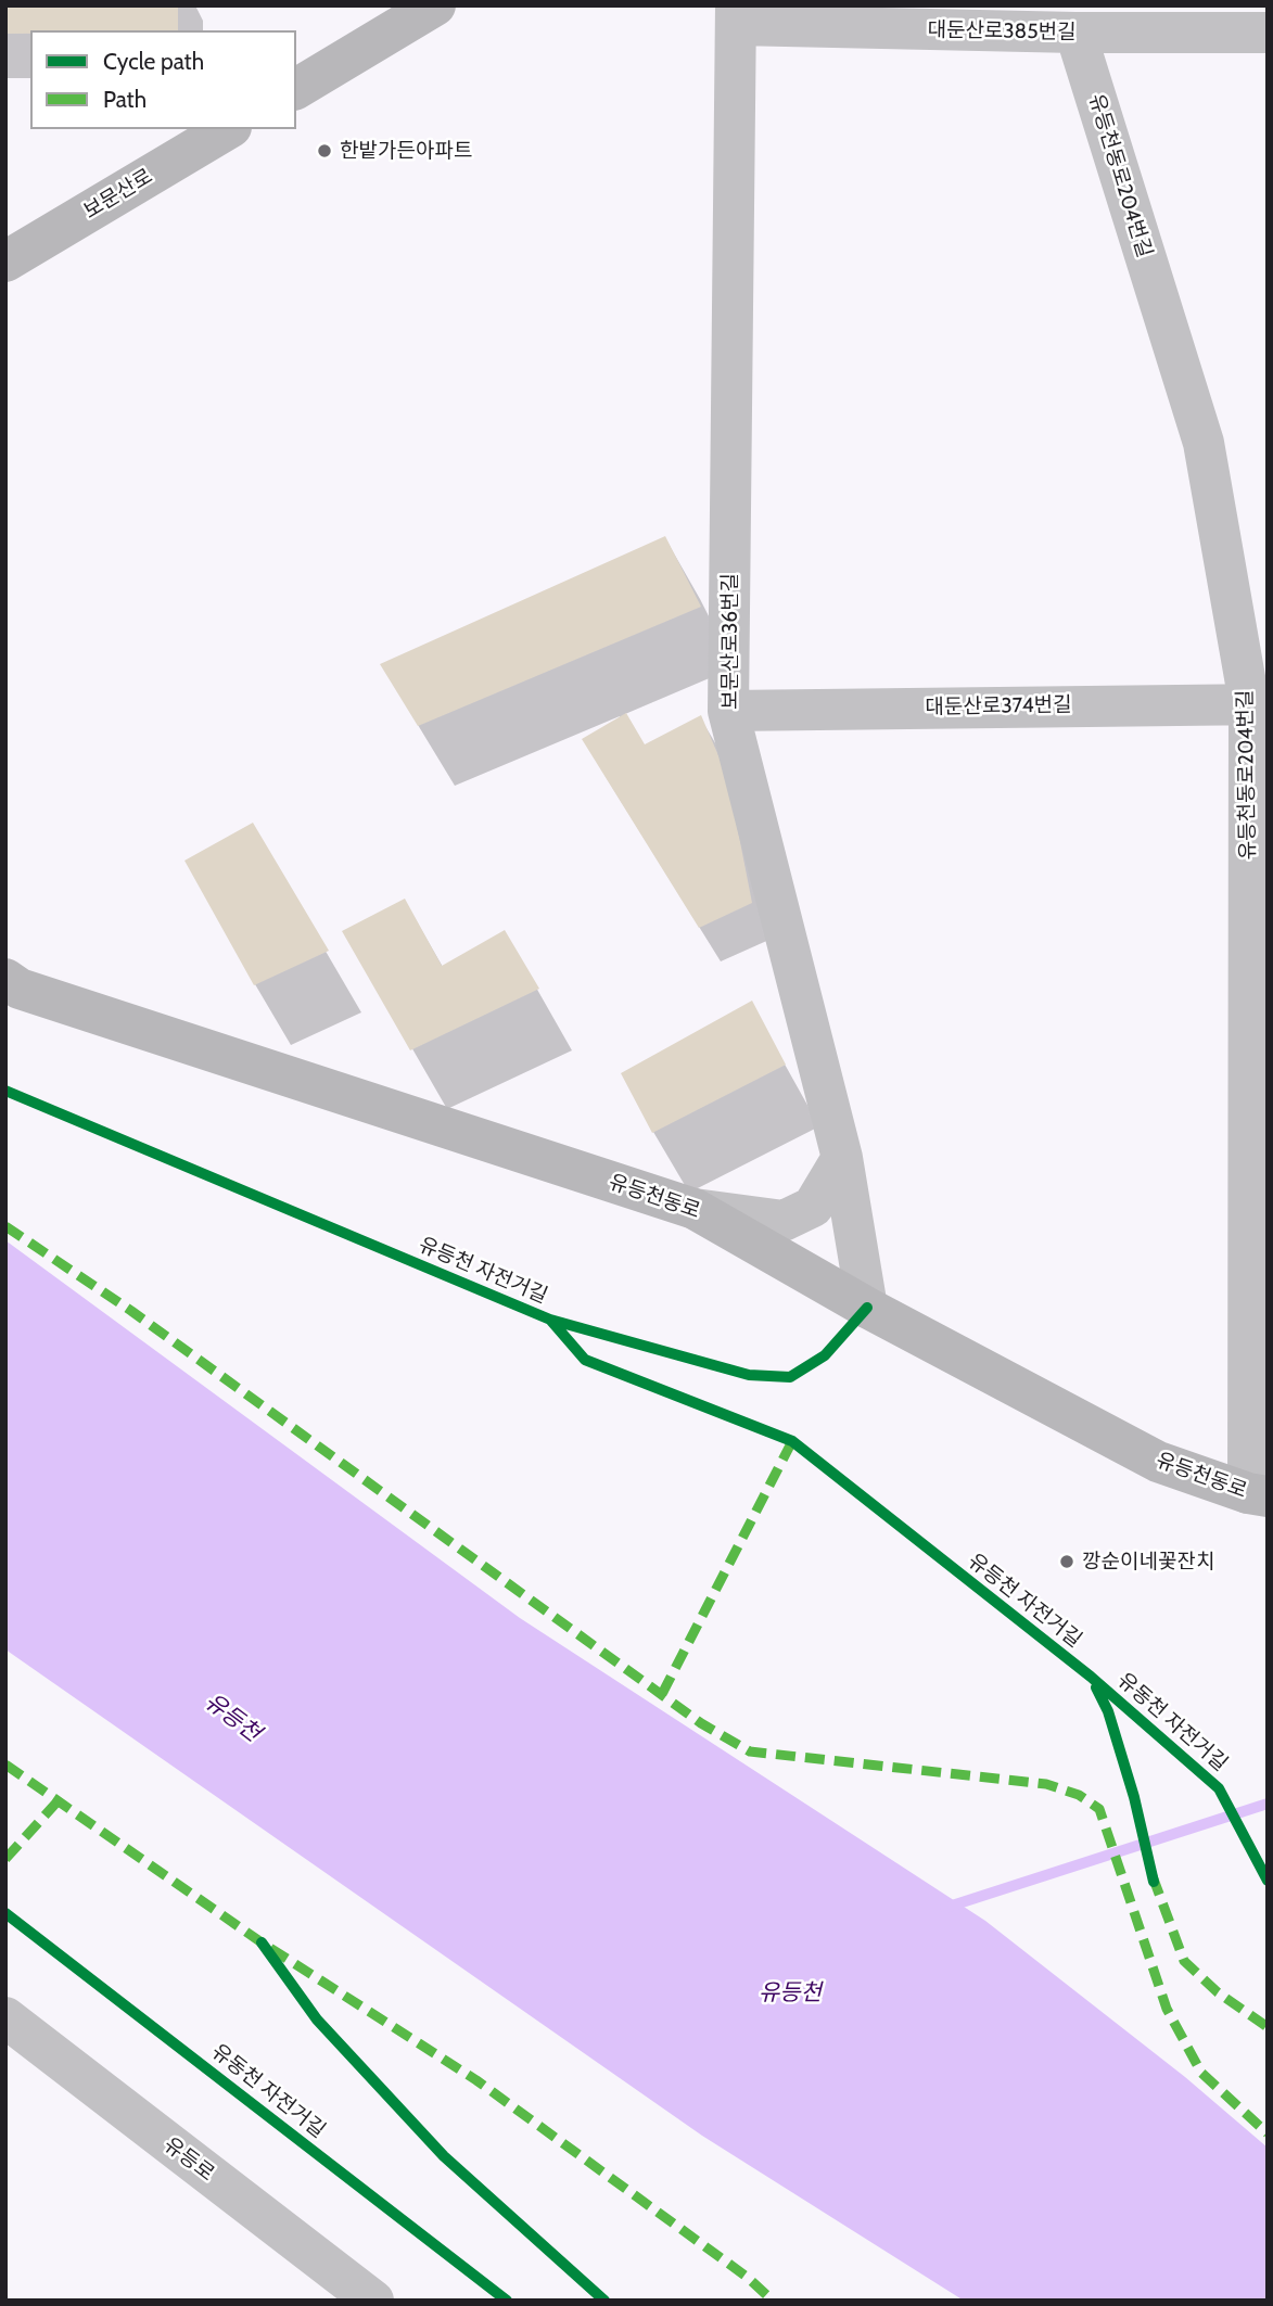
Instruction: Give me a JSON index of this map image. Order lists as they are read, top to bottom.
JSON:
{
  "streets": {
    "main road": ["보문산로", "유등천동로"],
    "street": [
      "대둔산로385번길",
      "유등천동로204번길",
      "보문산로36번길",
      "대둔산로374번길",
      "유등로"
    ],
    "cycle path": ["유등천 자전거길", "유동천 자전거길"]
  },
  "crossings": [
    ["대둔산로385번길", "유등천동로204번길"],
    ["대둔산로385번길", "보문산로36번길"],
    ["유등천동로204번길", "대둔산로374번길"],
    ["유등천동로204번길", "유등천동로"],
    ["보문산로36번길", "대둔산로374번길"],
    ["보문산로36번길", "유등천동로"]
  ],
  "water": ["유등천"],
  "places": ["한밭가든아파트", "깡순이네꽃잔치"],
  "legend": ["Cycle path", "Path"]
}
